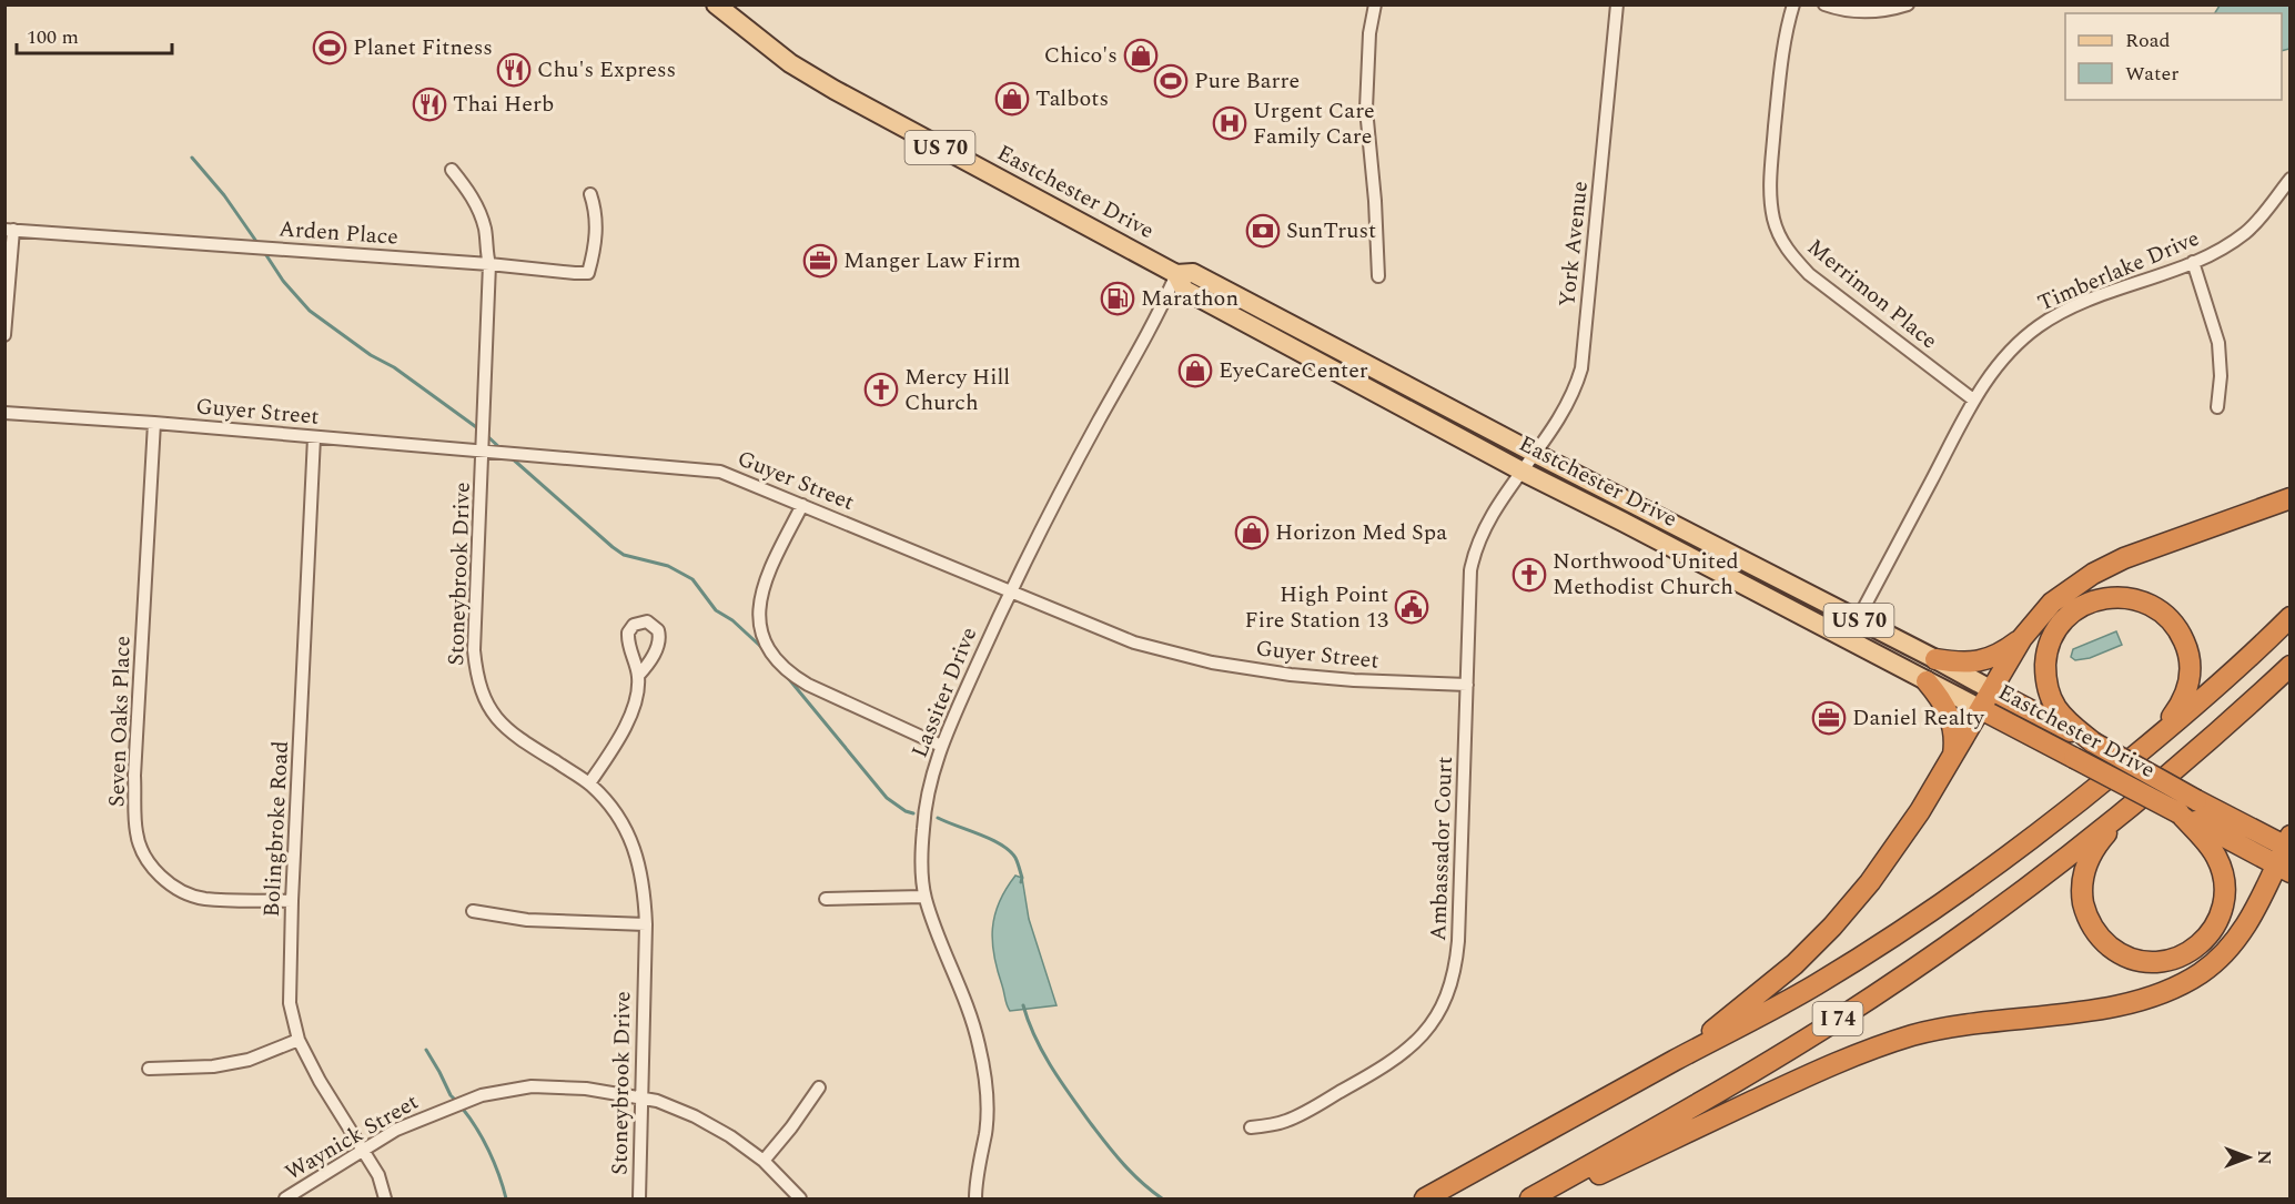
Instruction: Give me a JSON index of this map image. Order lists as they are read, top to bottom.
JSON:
{
  "streets": {
    "highway": ["US 70", "Eastchester Drive", "I 74"],
    "street": [
      "Arden Place",
      "York Avenue",
      "Timberlake Drive",
      "Merrimon Place",
      "Guyer Street",
      "Stoneybrook Drive",
      "Lassiter Drive",
      "Seven Oaks Place",
      "Bolingbroke Road",
      "Ambassador Court",
      "Waynick Street"
    ]
  },
  "crossings": [
    ["Eastchester Drive", "York Avenue"],
    ["Eastchester Drive", "Timberlake Drive"],
    ["Eastchester Drive", "Lassiter Drive"],
    ["Eastchester Drive", "Ambassador Court"],
    ["Arden Place", "Stoneybrook Drive"],
    ["York Avenue", "Ambassador Court"],
    ["Timberlake Drive", "Merrimon Place"],
    ["Guyer Street", "Stoneybrook Drive"],
    ["Guyer Street", "Lassiter Drive"],
    ["Guyer Street", "Seven Oaks Place"],
    ["Guyer Street", "Bolingbroke Road"],
    ["Guyer Street", "Ambassador Court"],
    ["Stoneybrook Drive", "Waynick Street"],
    ["Seven Oaks Place", "Bolingbroke Road"],
    ["Bolingbroke Road", "Waynick Street"]
  ],
  "places": {
    "sports": ["Planet Fitness", "Pure Barre"],
    "shop": [
      "Chico's",
      "Talbots",
      "EyeCareCenter",
      "Horizon Med Spa"
    ],
    "restaurant": ["Chu's Express", "Thai Herb"],
    "hospital": ["Urgent Care Family Care"],
    "bank": ["SunTrust"],
    "office": ["Manger Law Firm", "Daniel Realty"],
    "fuel station": ["Marathon"],
    "church": ["Mercy Hill Church", "Northwood United Methodist Church"],
    "public building": ["High Point Fire Station 13"]
  },
  "legend": ["Road", "Water"],
  "scale_bar": "100 m",
  "north": "right"
}
